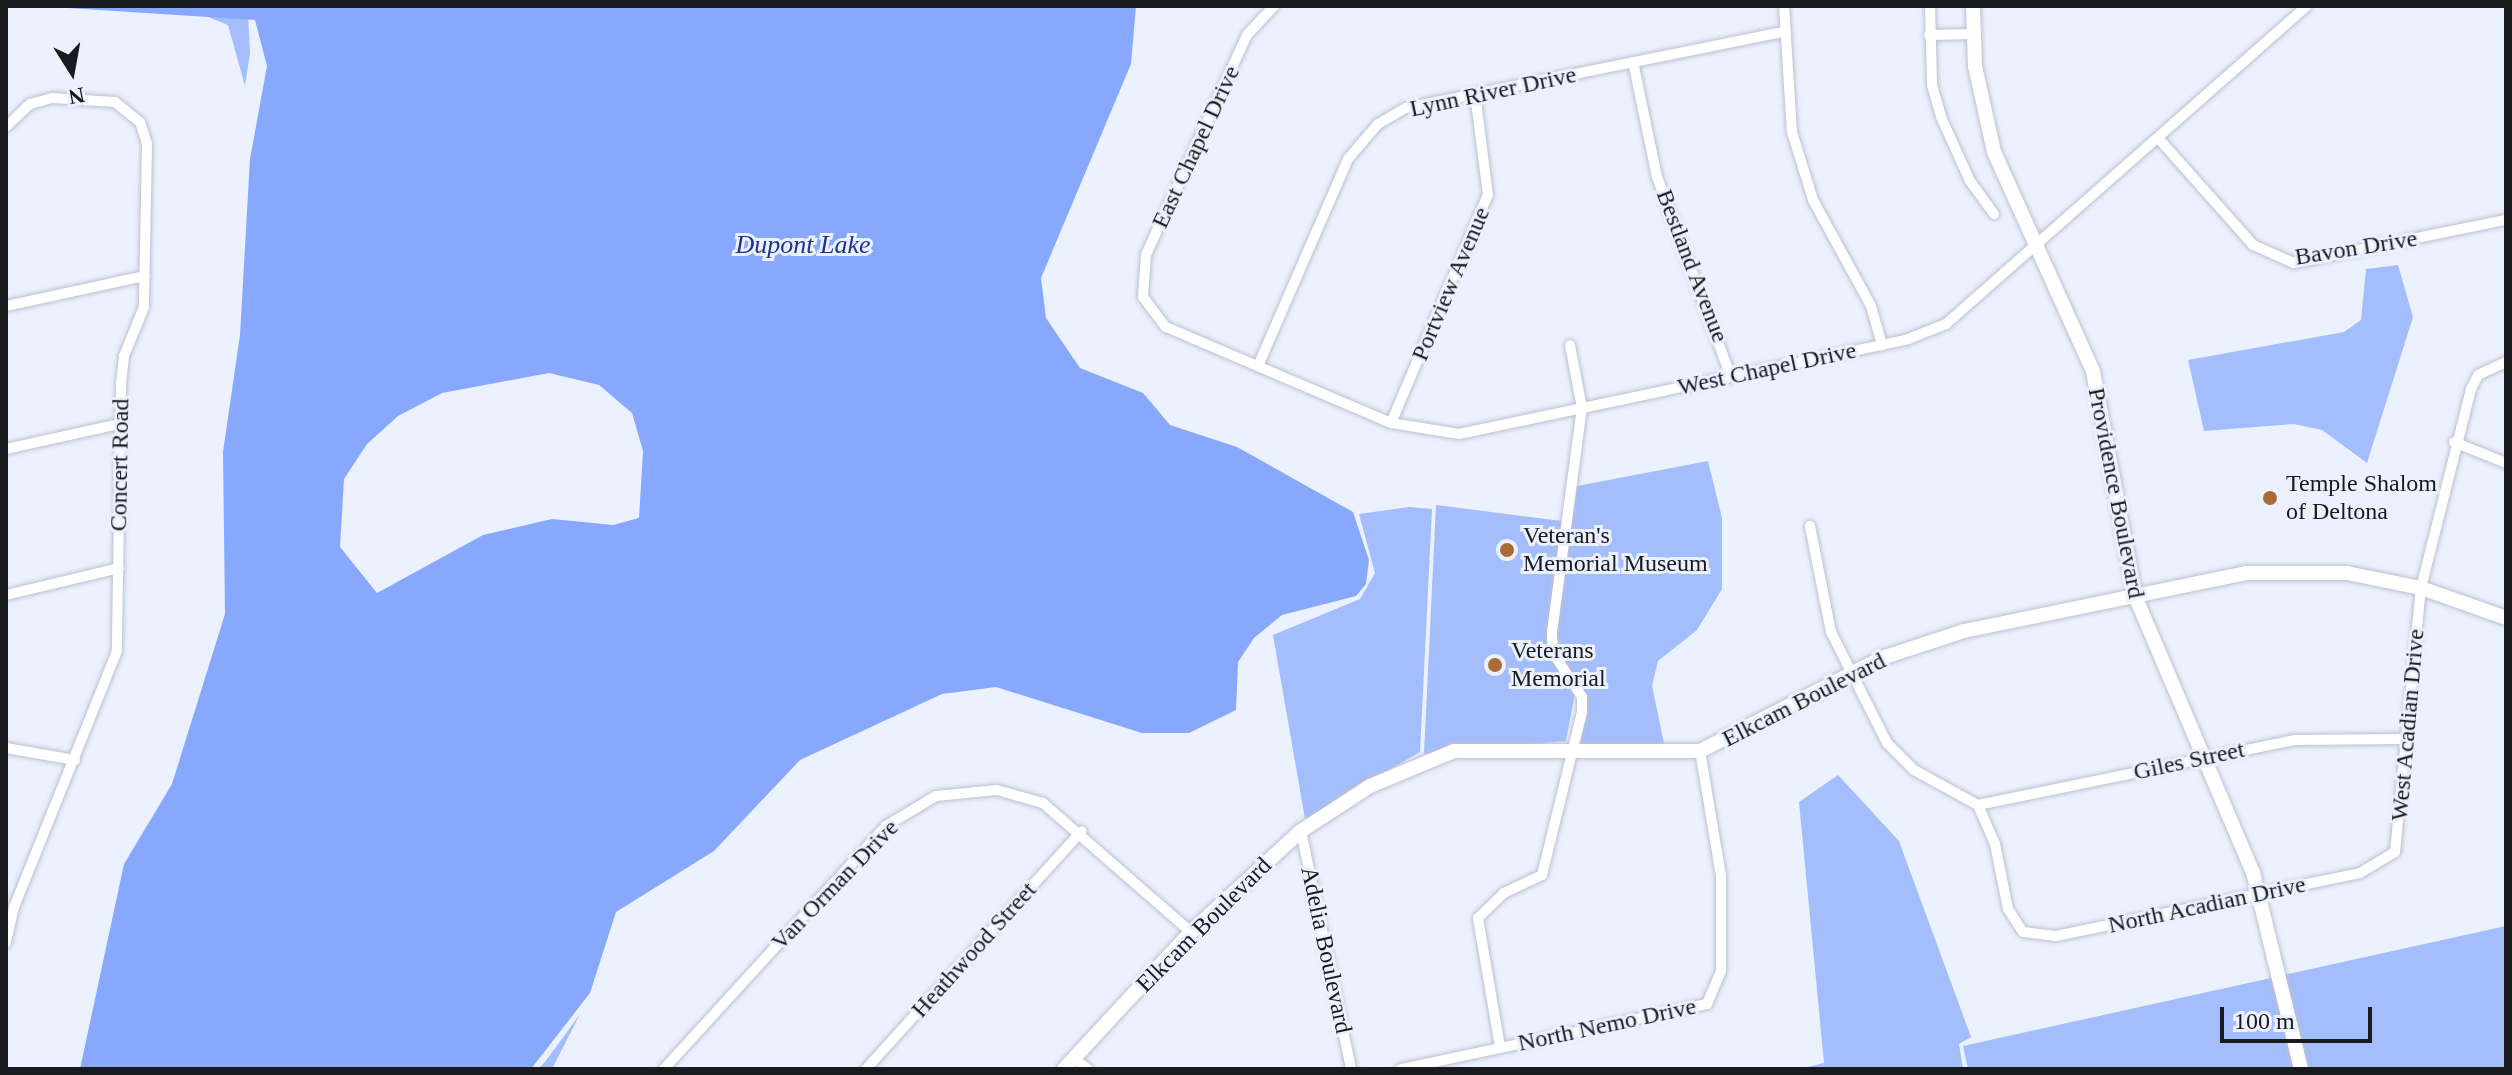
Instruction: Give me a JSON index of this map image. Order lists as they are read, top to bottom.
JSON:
{
  "streets": {
    "street": [
      "Lynn River Drive",
      "East Chapel Drive",
      "Bavon Drive",
      "Bestland Avenue",
      "Portview Avenue",
      "West Chapel Drive",
      "Concert Road",
      "Providence Boulevard",
      "Elkcam Boulevard",
      "West Acadian Drive",
      "Giles Street",
      "Van Orman Drive",
      "North Acadian Drive",
      "Heathwood Street",
      "Adelia Boulevard",
      "North Nemo Drive"
    ]
  },
  "crossings": [
    ["Lynn River Drive", "Bestland Avenue"],
    ["Lynn River Drive", "Portview Avenue"],
    ["Lynn River Drive", "West Chapel Drive"],
    ["East Chapel Drive", "West Chapel Drive"],
    ["Bavon Drive", "West Chapel Drive"],
    ["Bestland Avenue", "West Chapel Drive"],
    ["Portview Avenue", "West Chapel Drive"],
    ["West Chapel Drive", "Providence Boulevard"],
    ["Providence Boulevard", "Elkcam Boulevard"],
    ["Providence Boulevard", "Giles Street"],
    ["Providence Boulevard", "North Acadian Drive"],
    ["Elkcam Boulevard", "West Acadian Drive"],
    ["Elkcam Boulevard", "Van Orman Drive"],
    ["Elkcam Boulevard", "Adelia Boulevard"],
    ["Elkcam Boulevard", "North Nemo Drive"],
    ["West Acadian Drive", "Giles Street"],
    ["West Acadian Drive", "North Acadian Drive"],
    ["Giles Street", "North Acadian Drive"],
    ["Van Orman Drive", "Heathwood Street"]
  ],
  "water": ["Dupont Lake"],
  "places": ["Temple Shalom of Deltona", "Veteran's Memorial Museum", "Veterans Memorial"],
  "scale_bar": "100 m",
  "north": "bottom"
}
